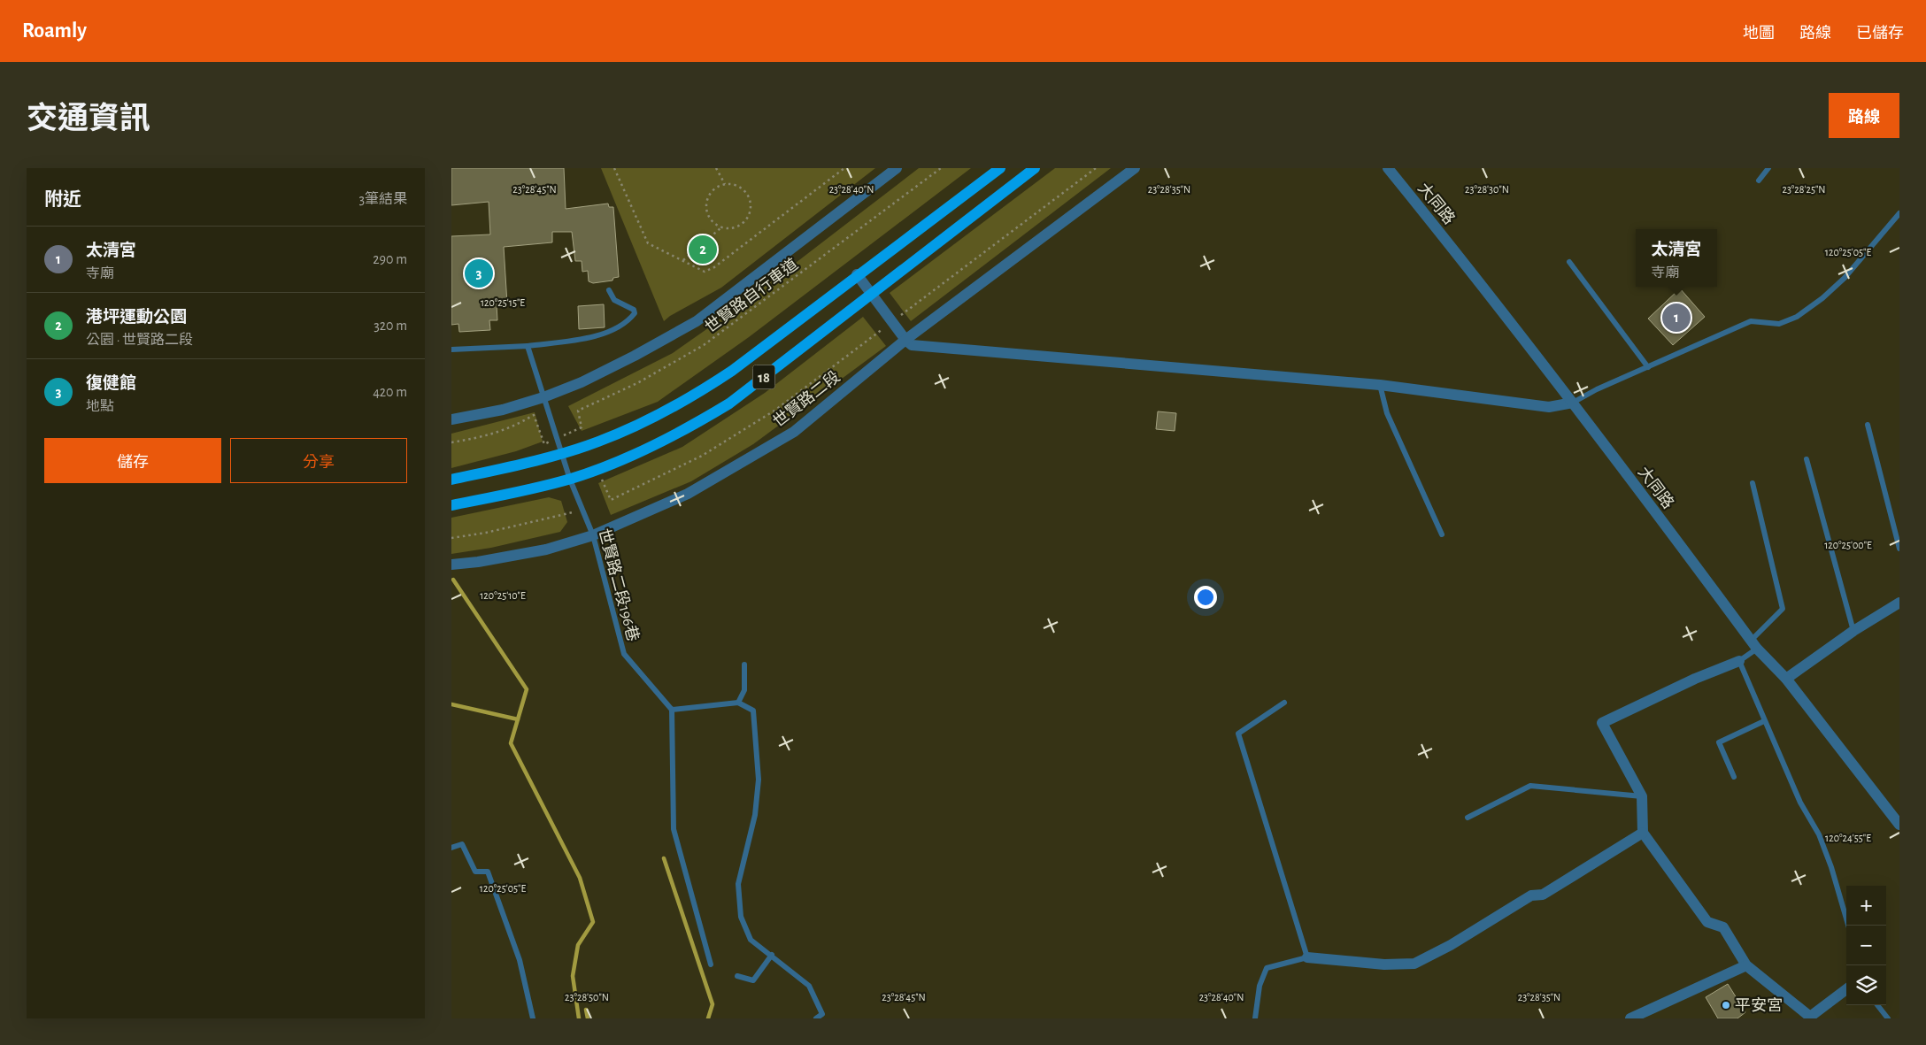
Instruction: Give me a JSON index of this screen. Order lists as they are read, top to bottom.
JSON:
{
  "streets": {
    "main road": ["18"],
    "street": ["大同路", "世賢路二段"],
    "lane": ["世賢路二段196巷"],
    "path": ["世賢路自行車道"]
  },
  "crossings": [
    ["18", "世賢路二段196巷"],
    ["世賢路二段", "世賢路二段196巷"]
  ],
  "places": ["平安宮"],
  "page": {
    "header": "Roamly",
    "nav": ["地圖", "路線", "已儲存"],
    "title": "交通資訊",
    "buttons": [
      "路線",
      ["儲存", "分享"]
    ],
    "heading": ["附近", "3筆結果"],
    "list": [
      {
        "mark": "1",
        "name": "太清宮",
        "note": "寺廟",
        "value": "290 m"
      },
      {
        "mark": "2",
        "name": "港坪運動公園",
        "note": "公園 · 世賢路二段",
        "value": "320 m"
      },
      {
        "mark": "3",
        "name": "復健館",
        "note": "地點",
        "value": "420 m"
      }
    ],
    "popup": ["太清宮", "寺廟"],
    "pins": ["2", "3", "1"],
    "map_buttons": ["+", "−"]
  },
  "coordinates": [
    "23°28'45\"N",
    "23°28'40\"N",
    "23°28'35\"N",
    "23°28'30\"N",
    "23°28'25\"N",
    "120°25'05\"E",
    "120°25'15\"E",
    "120°25'00\"E",
    "120°25'10\"E",
    "120°24'55\"E",
    "23°28'50\"N"
  ]
}
